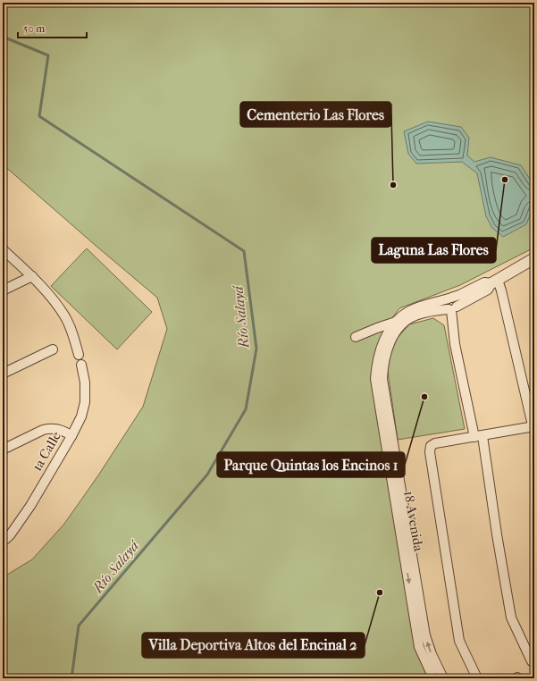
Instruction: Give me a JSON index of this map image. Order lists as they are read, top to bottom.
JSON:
{
  "streets": {
    "street": ["1a Calle", "18 Avenida"]
  },
  "water": ["Río Salayá"],
  "places": [
    "Laguna Las Flores",
    "Cementerio Las Flores",
    "Parque Quintas los Encinos 1",
    "Villa Deportiva Altos del Encinal 2"
  ],
  "scale_bar": "50 m"
}
